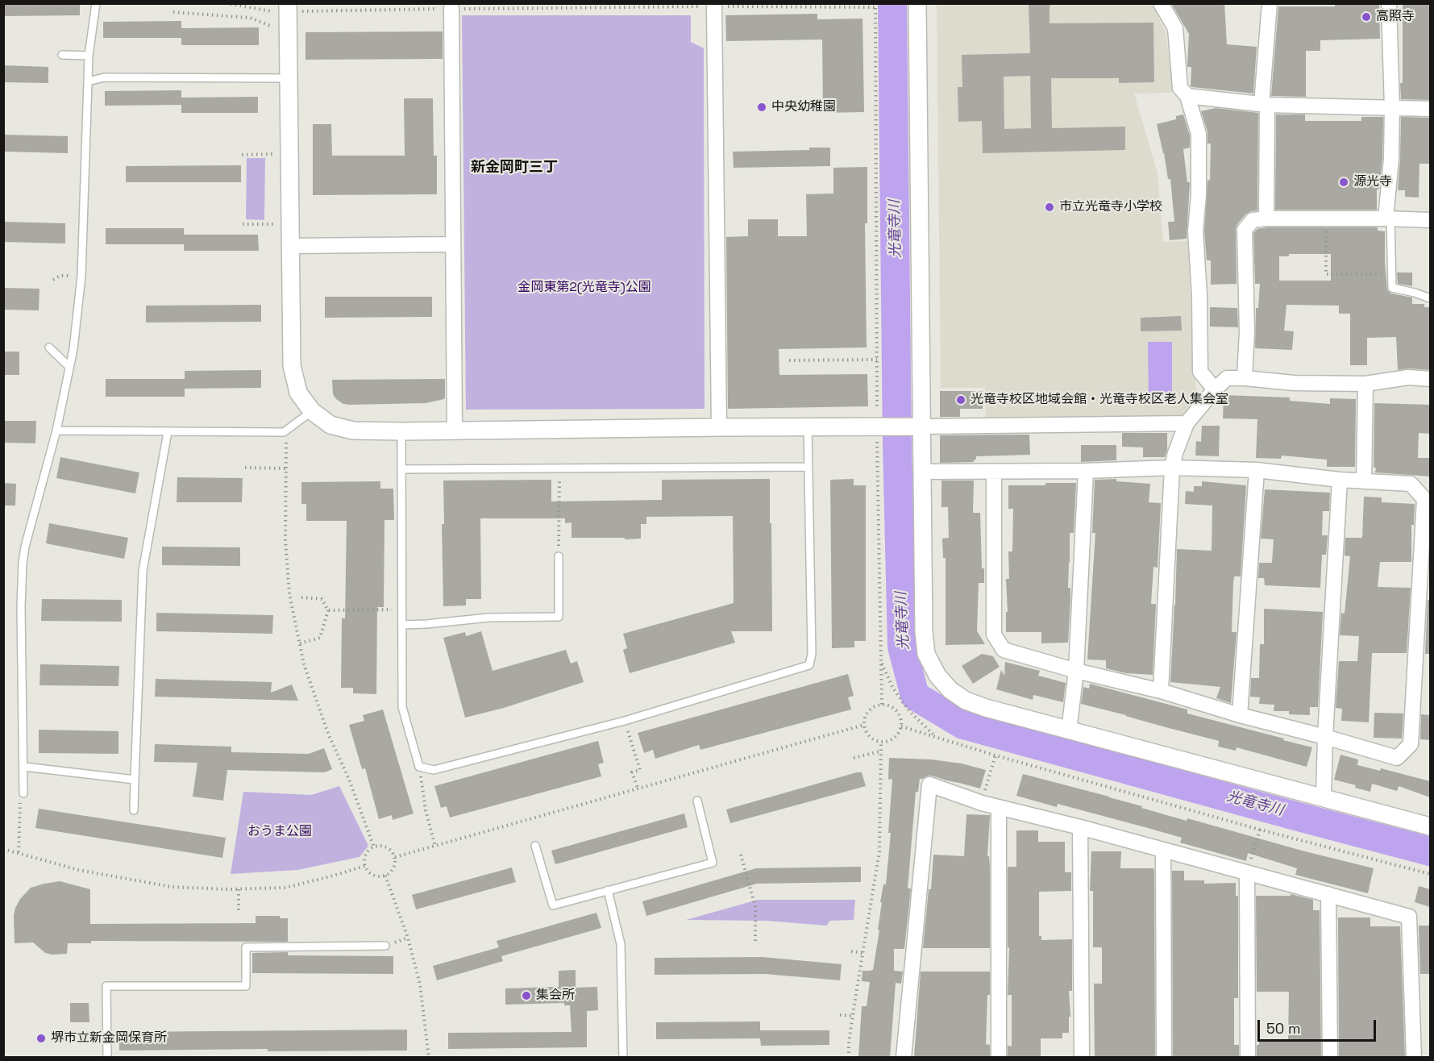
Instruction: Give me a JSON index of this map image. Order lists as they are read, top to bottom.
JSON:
{
  "districts": ["新金岡町三丁"],
  "water": ["光竜寺川"],
  "parks": ["金岡東第2(光竜寺)公園", "おうま公園"],
  "places": [
    "高照寺",
    "中央幼稚園",
    "源光寺",
    "市立光竜寺小学校",
    "光竜寺校区地域会館・光竜寺校区老人集会室",
    "集会所",
    "堺市立新金岡保育所"
  ],
  "scale_bar": "50 m"
}
